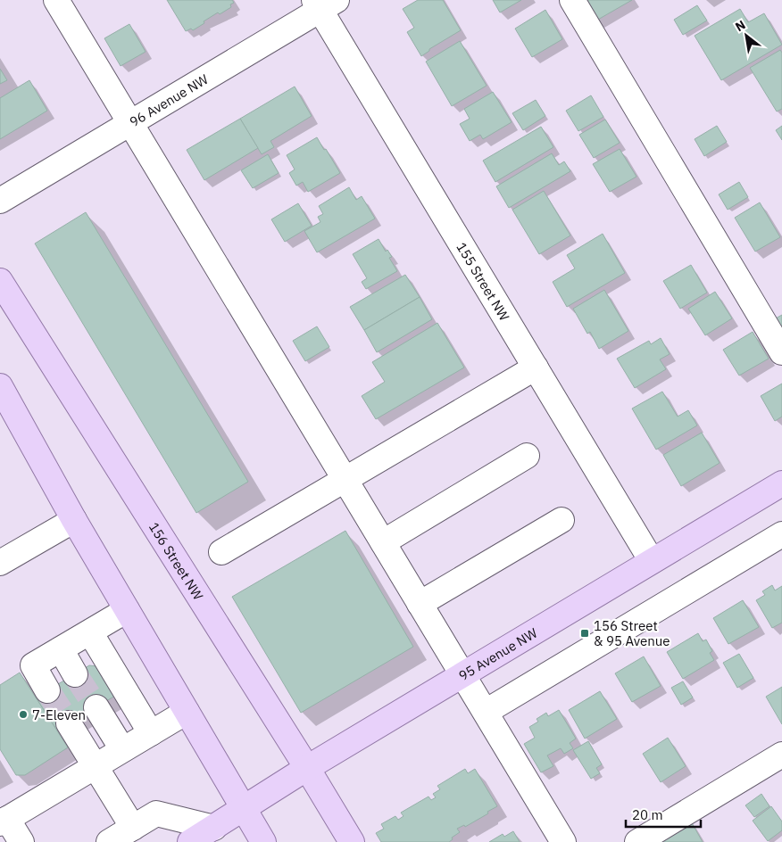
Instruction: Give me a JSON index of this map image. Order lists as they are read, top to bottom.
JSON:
{
  "streets": {
    "main road": ["156 Street NW", "95 Avenue NW"],
    "street": ["96 Avenue NW", "155 Street NW"]
  },
  "crossings": [
    ["96 Avenue NW", "155 Street NW"],
    ["155 Street NW", "95 Avenue NW"],
    ["156 Street NW", "95 Avenue NW"]
  ],
  "places": {
    "transit": ["156 Street & 95 Avenue"],
    "other": ["7-Eleven"]
  },
  "scale_bar": "20 m",
  "north": "top left"
}
